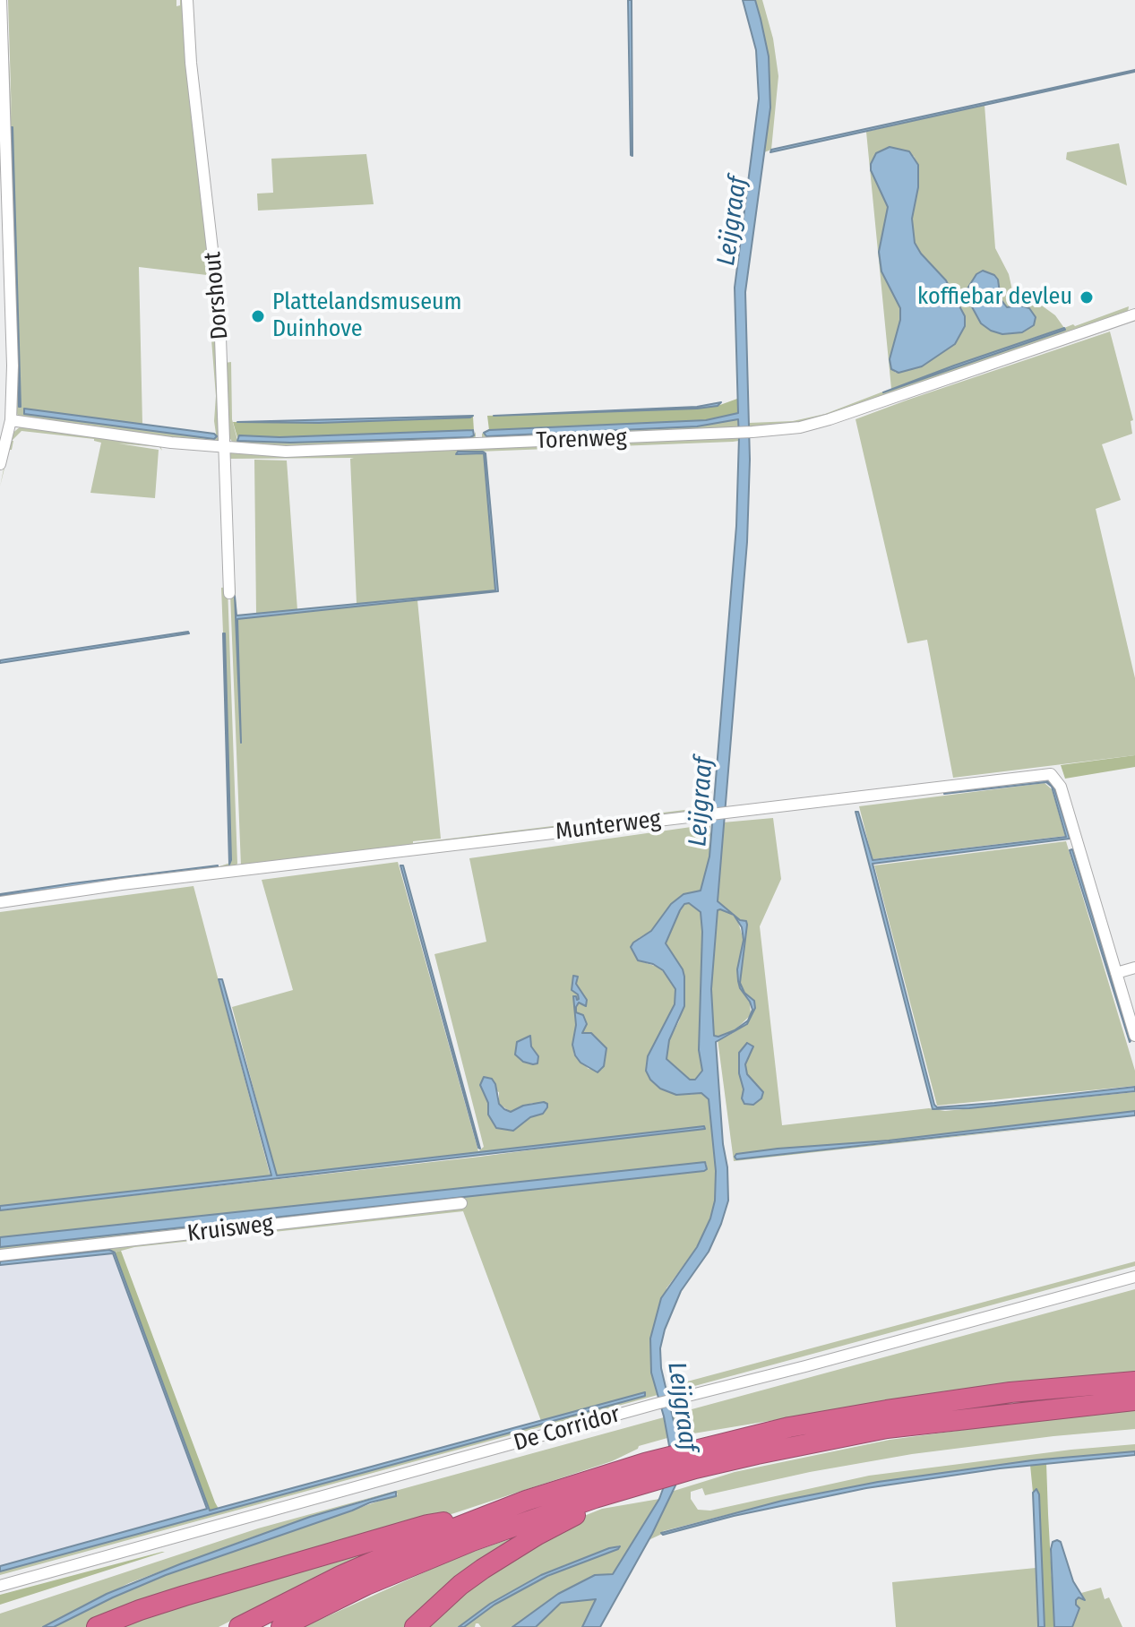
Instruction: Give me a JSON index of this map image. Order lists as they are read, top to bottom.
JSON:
{
  "streets": {
    "street": [
      "Dorshout",
      "Torenweg",
      "Munterweg",
      "Kruisweg",
      "De Corridor"
    ]
  },
  "crossings": [
    ["Dorshout", "Torenweg"]
  ],
  "water": ["Leijgraaf"],
  "places": ["koffiebar devleu", "Plattelandsmuseum Duinhove"]
}
